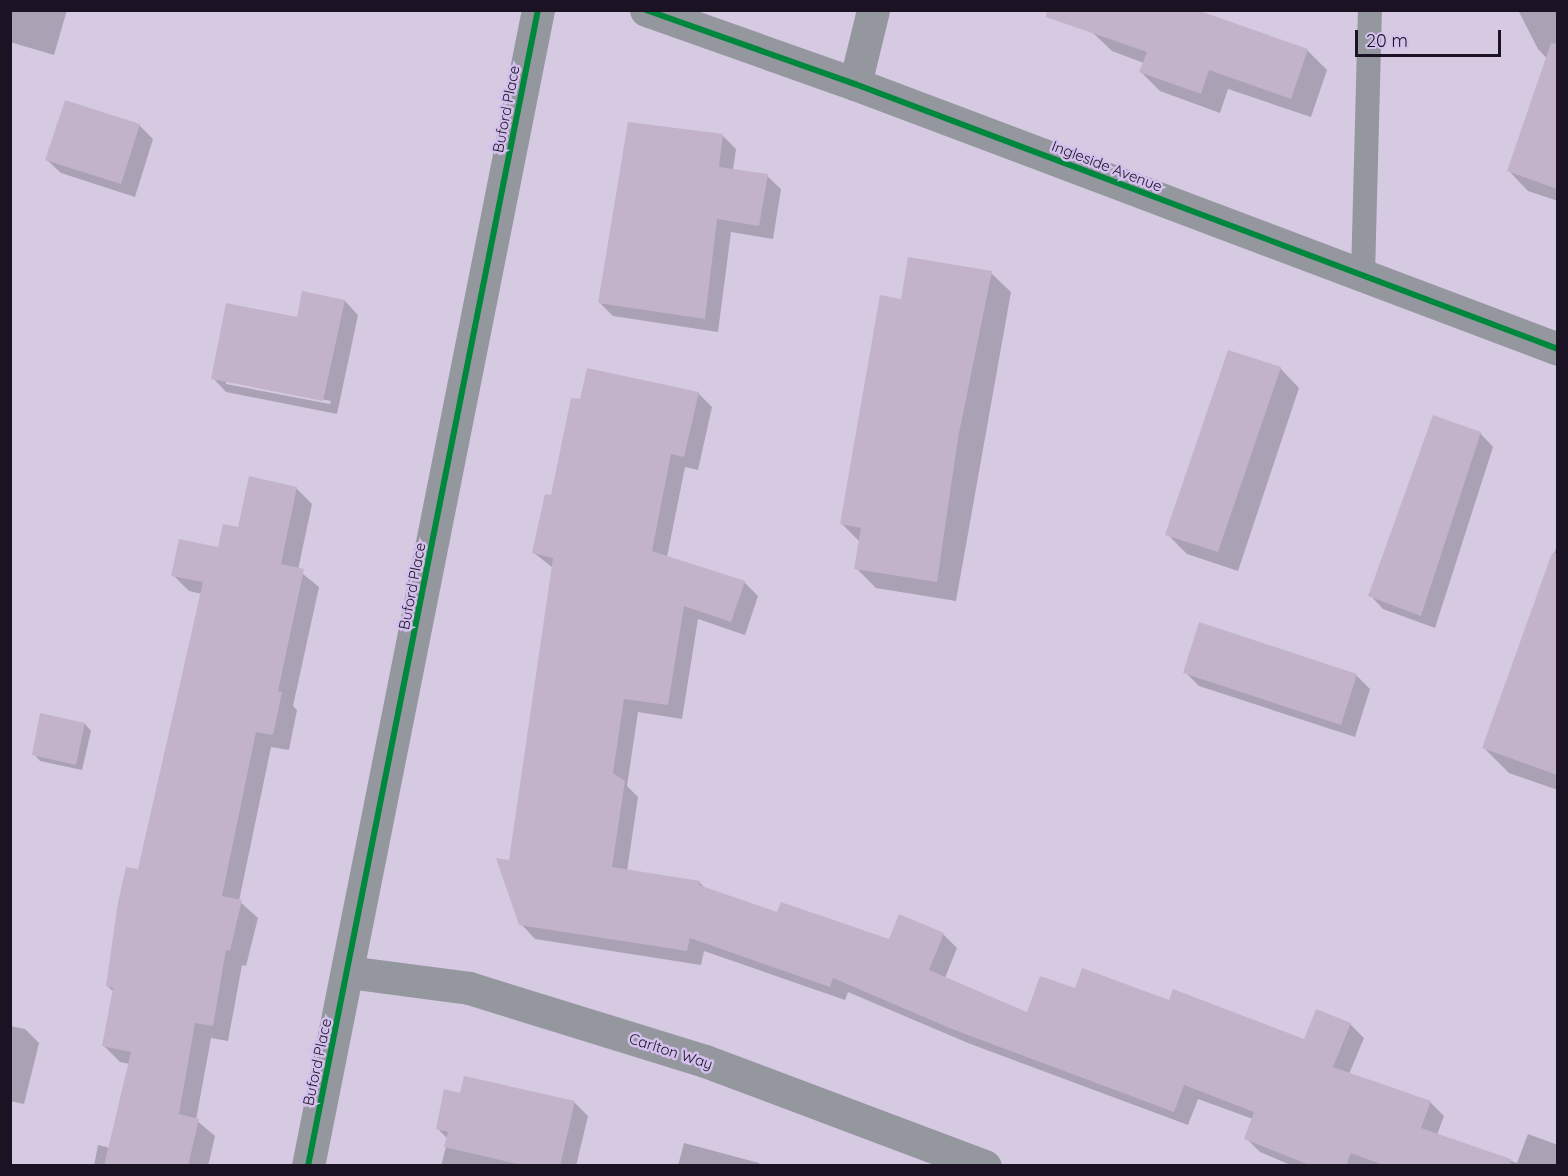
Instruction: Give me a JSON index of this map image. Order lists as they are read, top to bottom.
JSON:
{
  "streets": {
    "street": ["Buford Place", "Ingleside Avenue", "Carlton Way"]
  },
  "crossings": [
    ["Buford Place", "Carlton Way"]
  ],
  "scale_bar": "20 m"
}
